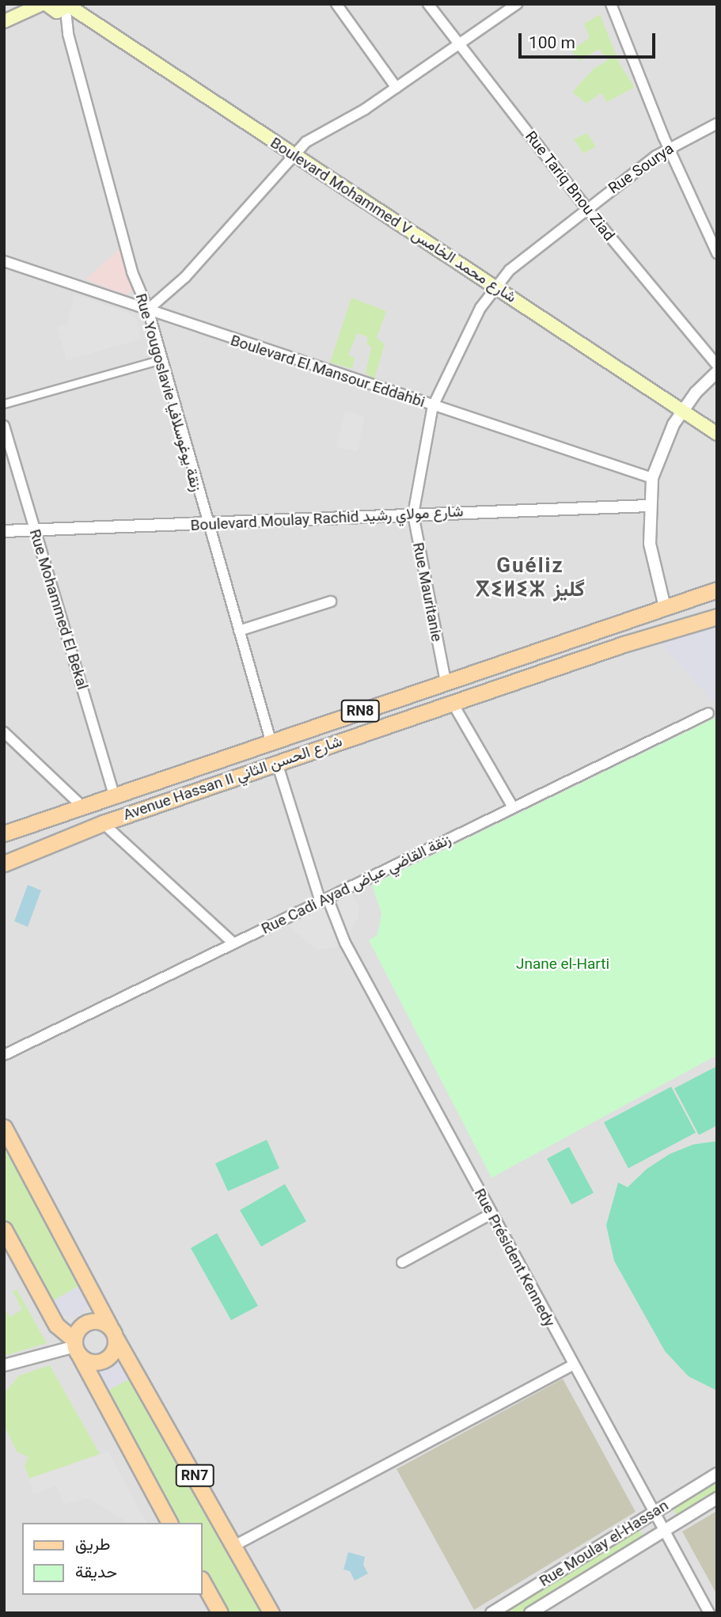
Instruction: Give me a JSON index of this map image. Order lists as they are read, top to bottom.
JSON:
{
  "streets": {
    "main road": [
      "Boulevard Mohammed V شارع محمد الخامس",
      "RN8",
      "Avenue Hassan II شارع الحسن الثاني",
      "RN7"
    ],
    "street": [
      "Rue Sourya",
      "Rue Tariq Bnou Ziad",
      "Boulevard El Mansour Eddahbi",
      "Rue Yougoslavie زنقة يوغوسلافيا",
      "Boulevard Moulay Rachid شارع مولاي رشيد",
      "Rue Mauritanie",
      "Rue Mohammed El Bekal",
      "Rue Cadi Ayad زنقة القاضي عياض",
      "Rue Président Kennedy",
      "Rue Moulay el-Hassan"
    ]
  },
  "crossings": [
    ["Rue Sourya", "Rue Tariq Bnou Ziad"],
    ["Rue Sourya", "Boulevard Mohammed V شارع محمد الخامس"],
    ["Rue Sourya", "Rue Mauritanie"],
    ["Boulevard Mohammed V شارع محمد الخامس", "Rue Yougoslavie زنقة يوغوسلافيا"],
    ["Boulevard Mohammed V شارع محمد الخامس", "Rue Mauritanie"],
    ["Boulevard El Mansour Eddahbi", "Rue Yougoslavie زنقة يوغوسلافيا"],
    ["Boulevard El Mansour Eddahbi", "Rue Mauritanie"],
    ["Rue Yougoslavie زنقة يوغوسلافيا", "Boulevard Moulay Rachid شارع مولاي رشيد"],
    ["Rue Yougoslavie زنقة يوغوسلافيا", "Avenue Hassan II شارع الحسن الثاني"],
    ["Boulevard Moulay Rachid شارع مولاي رشيد", "Rue Mauritanie"],
    ["Boulevard Moulay Rachid شارع مولاي رشيد", "Rue Mohammed El Bekal"],
    ["Rue Mauritanie", "Avenue Hassan II شارع الحسن الثاني"],
    ["Rue Mohammed El Bekal", "Avenue Hassan II شارع الحسن الثاني"],
    ["Rue Cadi Ayad زنقة القاضي عياض", "Rue Président Kennedy"],
    ["Rue Président Kennedy", "Rue Moulay el-Hassan"]
  ],
  "districts": ["Guéliz ⴳⵉⵍⵉⵣ گليز"],
  "parks": ["Jnane el-Harti"],
  "legend": ["طريق", "حديقة"],
  "scale_bar": "100 m"
}
